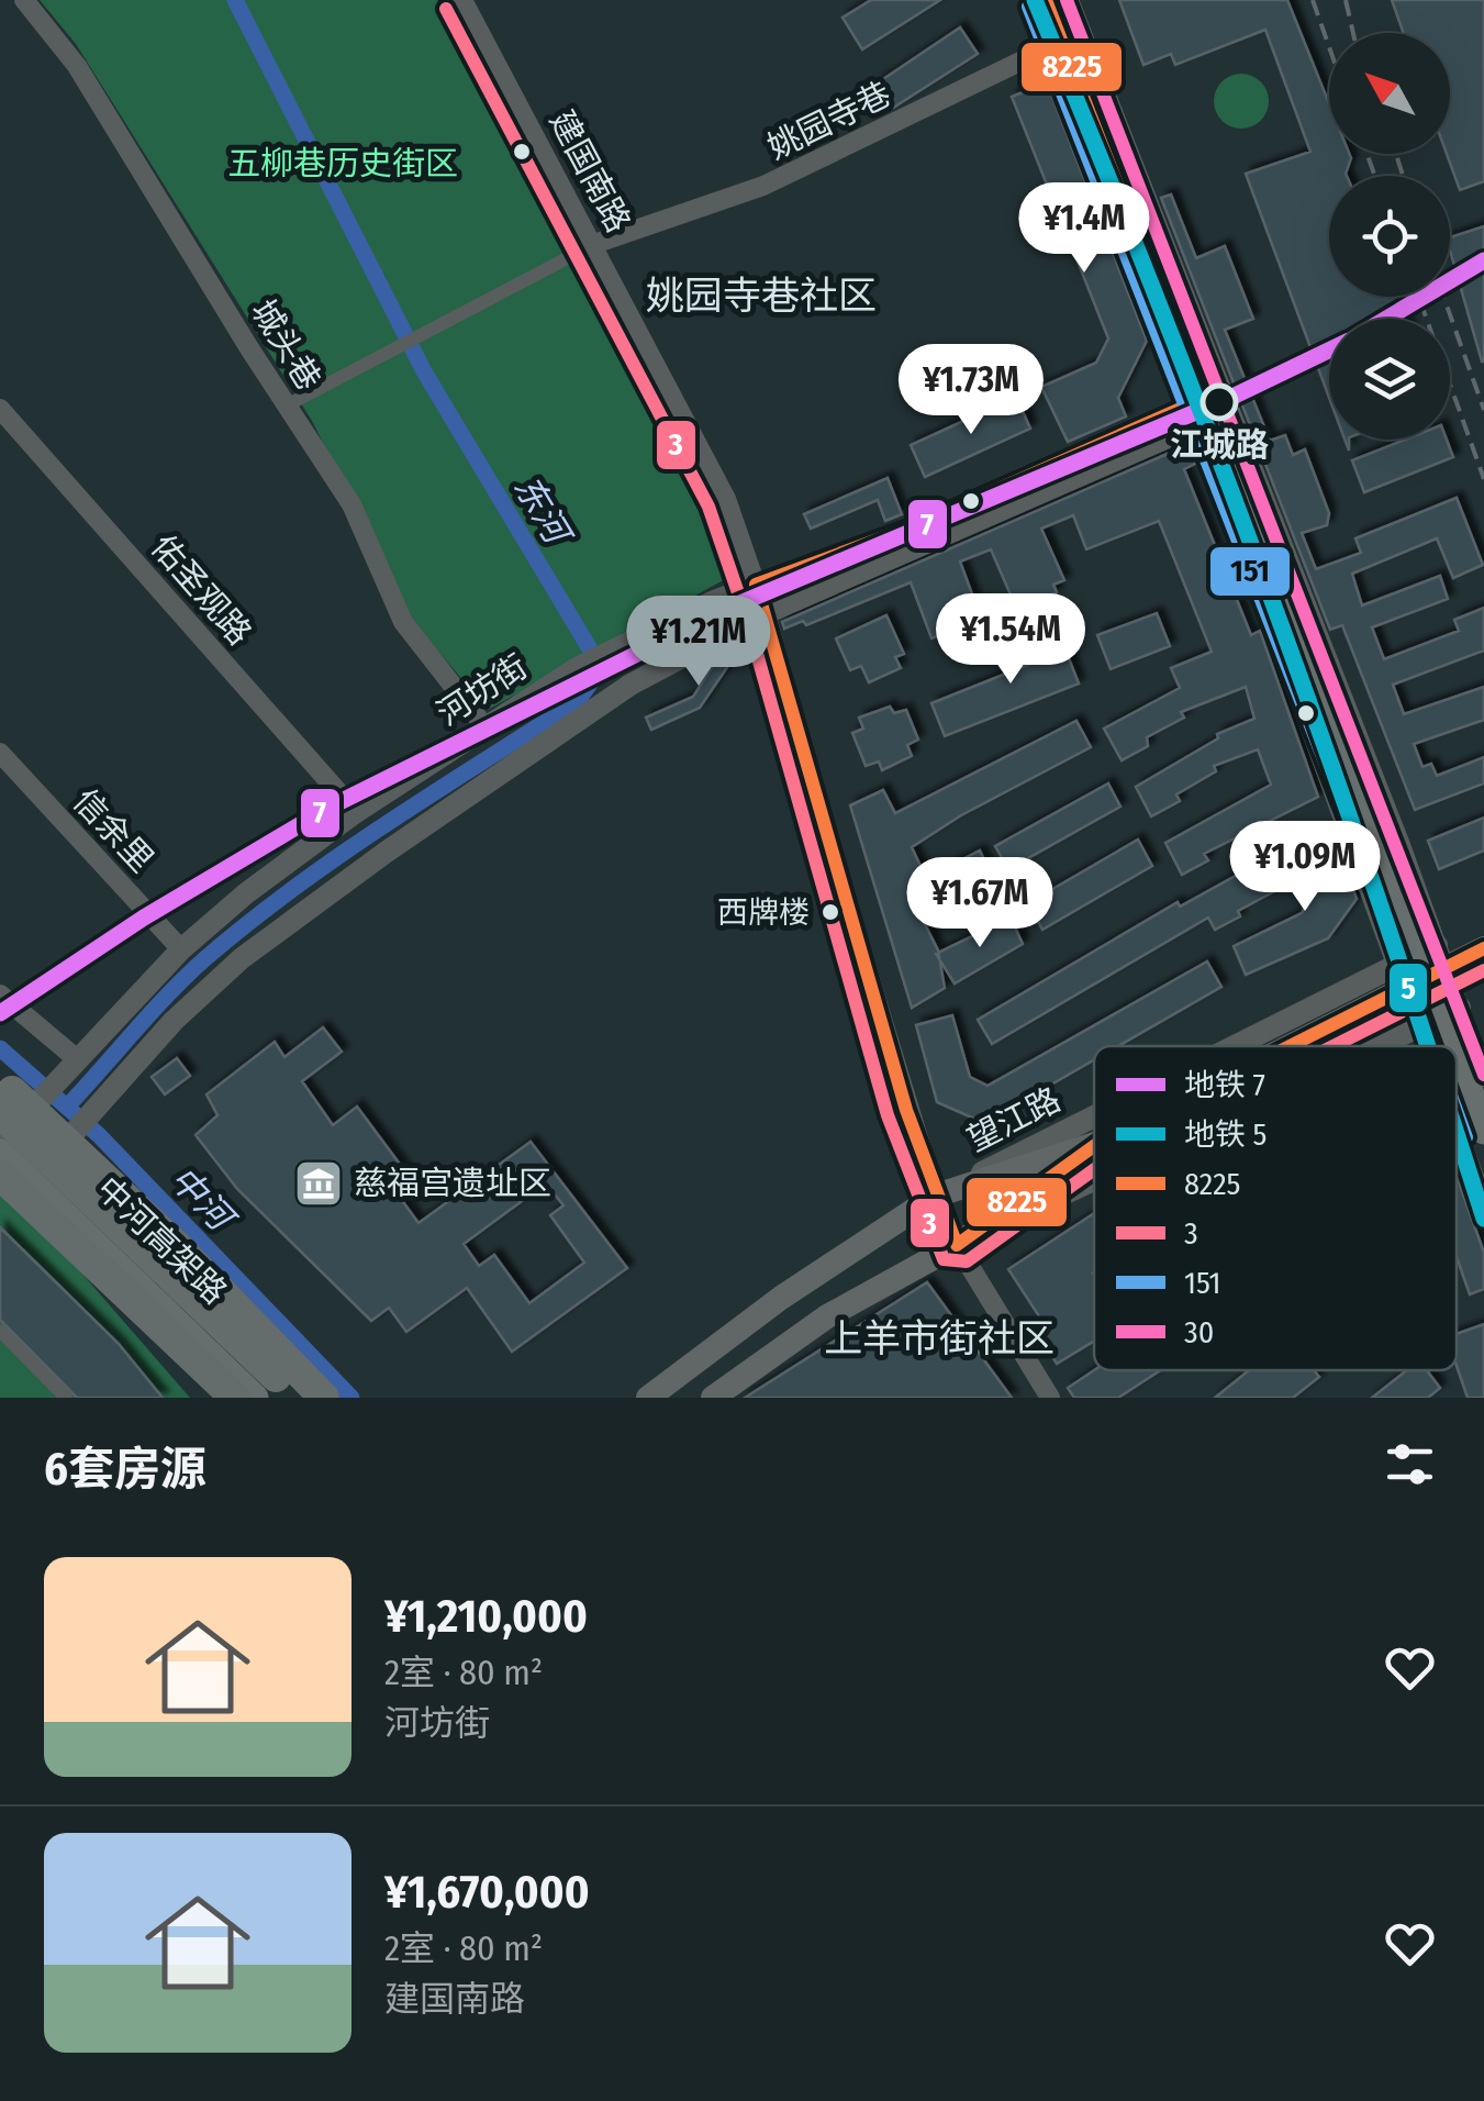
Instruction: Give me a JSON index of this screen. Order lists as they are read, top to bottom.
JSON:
{
  "streets": {
    "highway": ["中河高架路"],
    "main road": ["望江路"],
    "street": [
      "姚园寺巷",
      "建国南路",
      "城头巷",
      "佑圣观路",
      "河坊街",
      "信余里"
    ]
  },
  "crossings": [
    ["姚园寺巷", "建国南路"],
    ["建国南路", "河坊街"],
    ["建国南路", "望江路"],
    ["城头巷", "河坊街"],
    ["佑圣观路", "河坊街"],
    ["河坊街", "信余里"],
    ["河坊街", "中河高架路"]
  ],
  "districts": ["姚园寺巷社区", "上羊市街社区"],
  "water": ["东河", "中河"],
  "parks": ["五柳巷历史街区"],
  "places": {
    "other": ["江城路", "西牌楼"],
    "museum": ["慈福宫遗址区"]
  },
  "lines": [
    "metro line 5",
    "transit line 8225",
    "transit line 30",
    "transit line 151",
    "transit line 3",
    "metro line 7"
  ],
  "legend": [
    "地铁 7",
    "地铁 5",
    "8225",
    "3",
    "151",
    "30"
  ],
  "north": "top left",
  "page": {
    "price": [
      "¥1.4M",
      "¥1.73M",
      "¥1.54M",
      "¥1.21M",
      "¥1.09M",
      "¥1.67M"
    ],
    "heading": "6套房源",
    "list": [
      {
        "name": "¥1,210,000",
        "note": "2室 · 80 m² · 河坊街"
      },
      {
        "name": "¥1,670,000",
        "note": "2室 · 80 m² · 建国南路"
      }
    ]
  }
}
